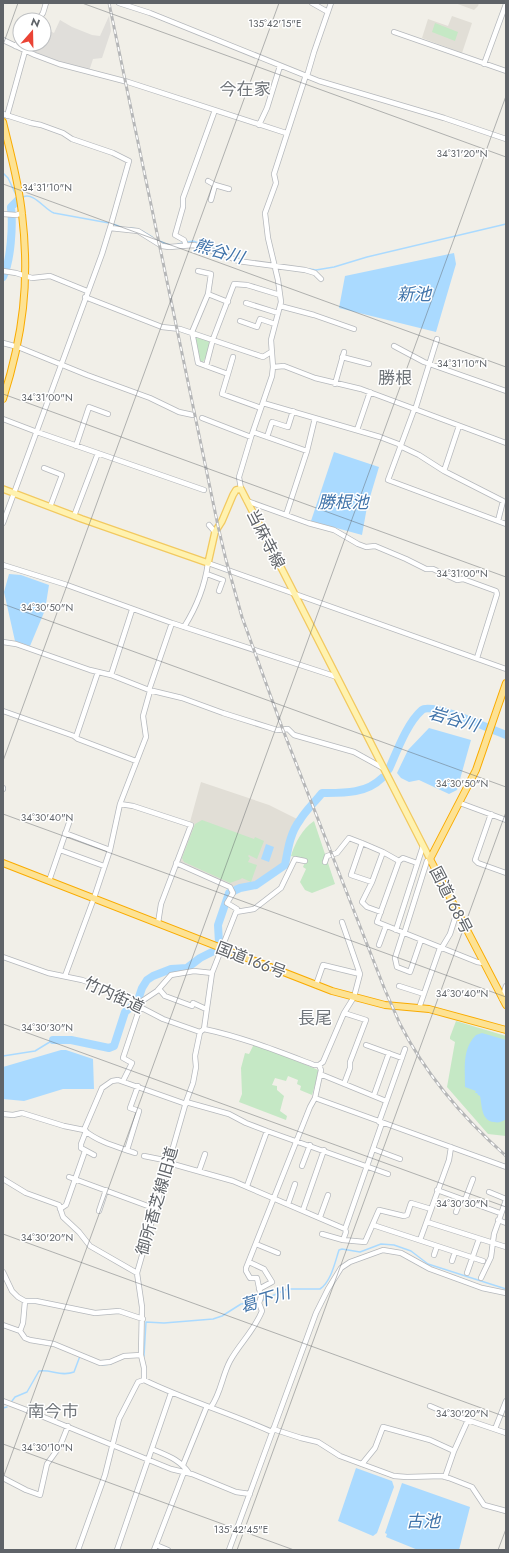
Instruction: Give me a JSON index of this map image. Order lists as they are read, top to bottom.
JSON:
{
  "streets": {
    "highway": ["国道168号", "国道166号"],
    "main road": ["当麻寺線"],
    "street": ["竹内街道", "御所香芝線旧道"]
  },
  "crossings": [
    ["当麻寺線", "国道168号"],
    ["国道166号", "御所香芝線旧道"],
    ["竹内街道", "御所香芝線旧道"]
  ],
  "districts": [
    "今在家",
    "勝根",
    "長尾",
    "南今市"
  ],
  "water": [
    "熊谷川",
    "新池",
    "勝根池",
    "岩谷川",
    "葛下川",
    "古池"
  ],
  "north": "top",
  "coordinates": [
    "135°42'15\"E",
    "34°31'20\"N",
    "34°31'10\"N",
    "34°31'00\"N",
    "34°30'50\"N",
    "34°30'40\"N",
    "34°30'30\"N",
    "34°30'20\"N",
    "34°30'10\"N",
    "135°42'45\"E"
  ]
}
